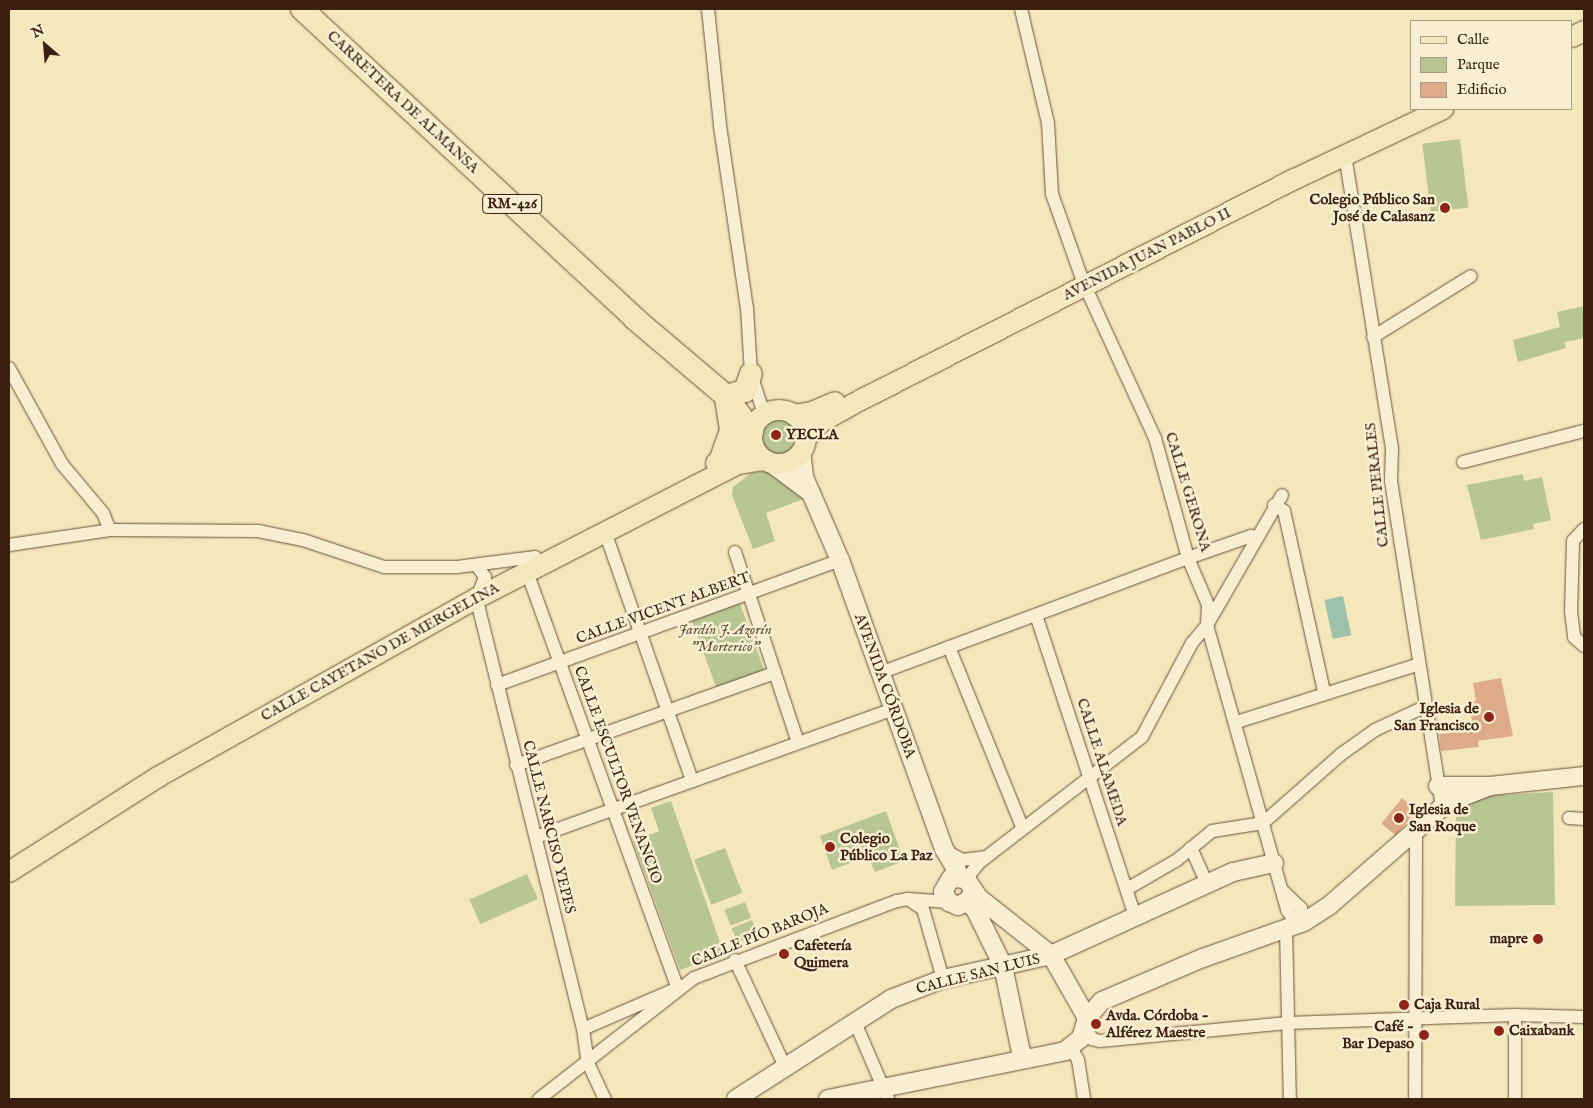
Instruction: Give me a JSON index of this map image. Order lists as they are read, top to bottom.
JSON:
{
  "streets": {
    "highway": ["CARRETERA DE ALMANSA", "RM-426"],
    "main road": [
      "AVENIDA JUAN PABLO II",
      "CALLE CAYETANO DE MERGELINA",
      "AVENIDA CÓRDOBA",
      "CALLE SAN LUIS"
    ],
    "street": [
      "CALLE PERALES",
      "CALLE GERONA",
      "CALLE VICENT ALBERT",
      "CALLE ALAMEDA",
      "CALLE ESCULTOR VENANCIO",
      "CALLE NARCISO YEPES",
      "CALLE PÍO BAROJA"
    ]
  },
  "crossings": [
    ["CARRETERA DE ALMANSA", "RM-426"],
    ["RM-426", "CALLE CAYETANO DE MERGELINA"],
    ["AVENIDA JUAN PABLO II", "CALLE PERALES"],
    ["AVENIDA JUAN PABLO II", "CALLE GERONA"],
    ["AVENIDA JUAN PABLO II", "CALLE CAYETANO DE MERGELINA"],
    ["CALLE GERONA", "CALLE SAN LUIS"],
    ["CALLE VICENT ALBERT", "AVENIDA CÓRDOBA"],
    ["CALLE VICENT ALBERT", "CALLE ESCULTOR VENANCIO"],
    ["CALLE VICENT ALBERT", "CALLE NARCISO YEPES"],
    ["CALLE CAYETANO DE MERGELINA", "AVENIDA CÓRDOBA"],
    ["CALLE CAYETANO DE MERGELINA", "CALLE ESCULTOR VENANCIO"],
    ["CALLE CAYETANO DE MERGELINA", "CALLE NARCISO YEPES"],
    ["CALLE ALAMEDA", "CALLE SAN LUIS"],
    ["CALLE ESCULTOR VENANCIO", "CALLE PÍO BAROJA"],
    ["CALLE NARCISO YEPES", "CALLE PÍO BAROJA"]
  ],
  "parks": ["Jardín J. Azorín \"Morterico\""],
  "places": [
    "Colegio Público San José de Calasanz",
    "YECLA",
    "Iglesia de San Francisco",
    "Iglesia de San Roque",
    "Colegio Público La Paz",
    "mapre",
    "Cafetería Quimera",
    "Caja Rural",
    "Avda. Córdoba - Alférez Maestre",
    "Caixabank",
    "Café - Bar Depaso"
  ],
  "legend": ["Calle", "Parque", "Edificio"],
  "north": "top left"
}
